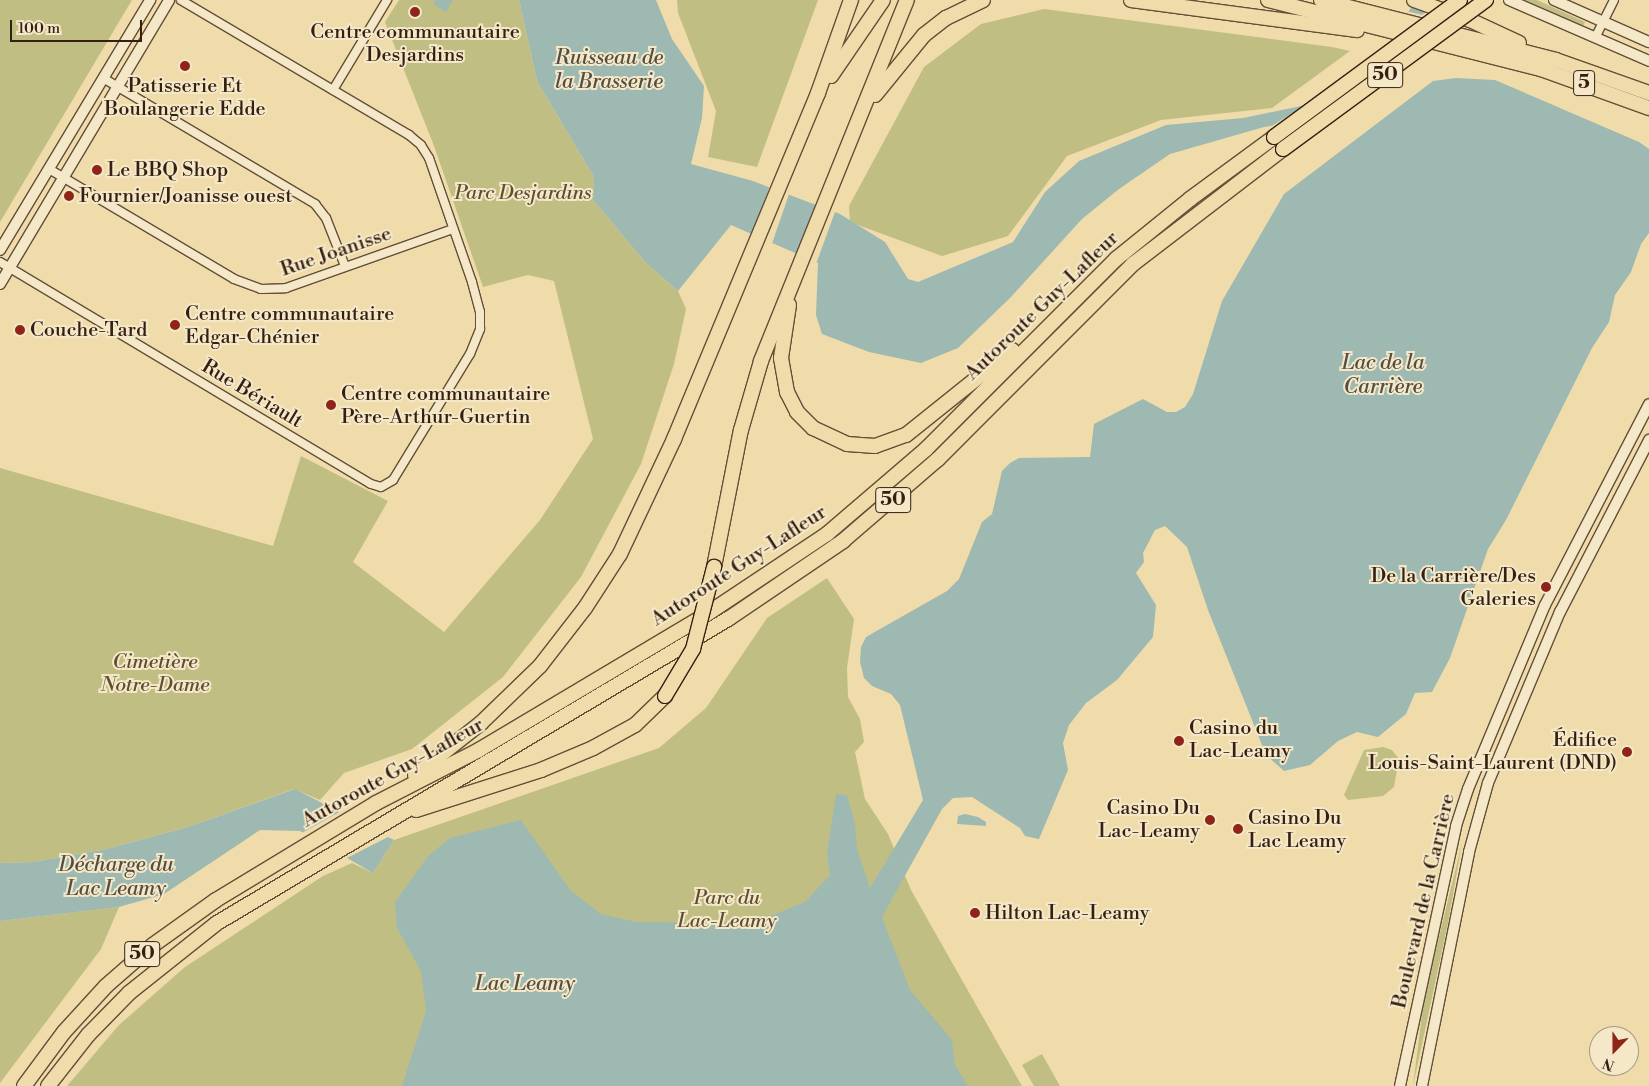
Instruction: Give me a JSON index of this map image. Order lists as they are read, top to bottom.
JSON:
{
  "streets": {
    "highway": ["50", "5", "Autoroute Guy-Lafleur"],
    "main road": ["Boulevard de la Carrière"],
    "street": ["Rue Joanisse", "Rue Bériault"]
  },
  "crossings": [
    ["Rue Joanisse", "Rue Bériault"]
  ],
  "water": [
    "Ruisseau de la Brasserie",
    "Lac de la Carrière",
    "Décharge du Lac Leamy",
    "Lac Leamy"
  ],
  "parks": ["Parc Desjardins", "Cimetière Notre-Dame", "Parc du Lac-Leamy"],
  "places": [
    "Centre communautaire Desjardins",
    "Patisserie Et Boulangerie Edde",
    "Le BBQ Shop",
    "Fournier/Joanisse ouest",
    "Centre communautaire Edgar-Chénier",
    "Couche-Tard",
    "Centre communautaire Père-Arthur-Guertin",
    "De la Carrière/Des Galeries",
    "Casino du Lac-Leamy",
    "Édifice Louis-Saint-Laurent (DND)",
    "Casino Du Lac-Leamy",
    "Casino Du Lac Leamy",
    "Hilton Lac-Leamy"
  ],
  "scale_bar": "100 m",
  "north": "bottom"
}
